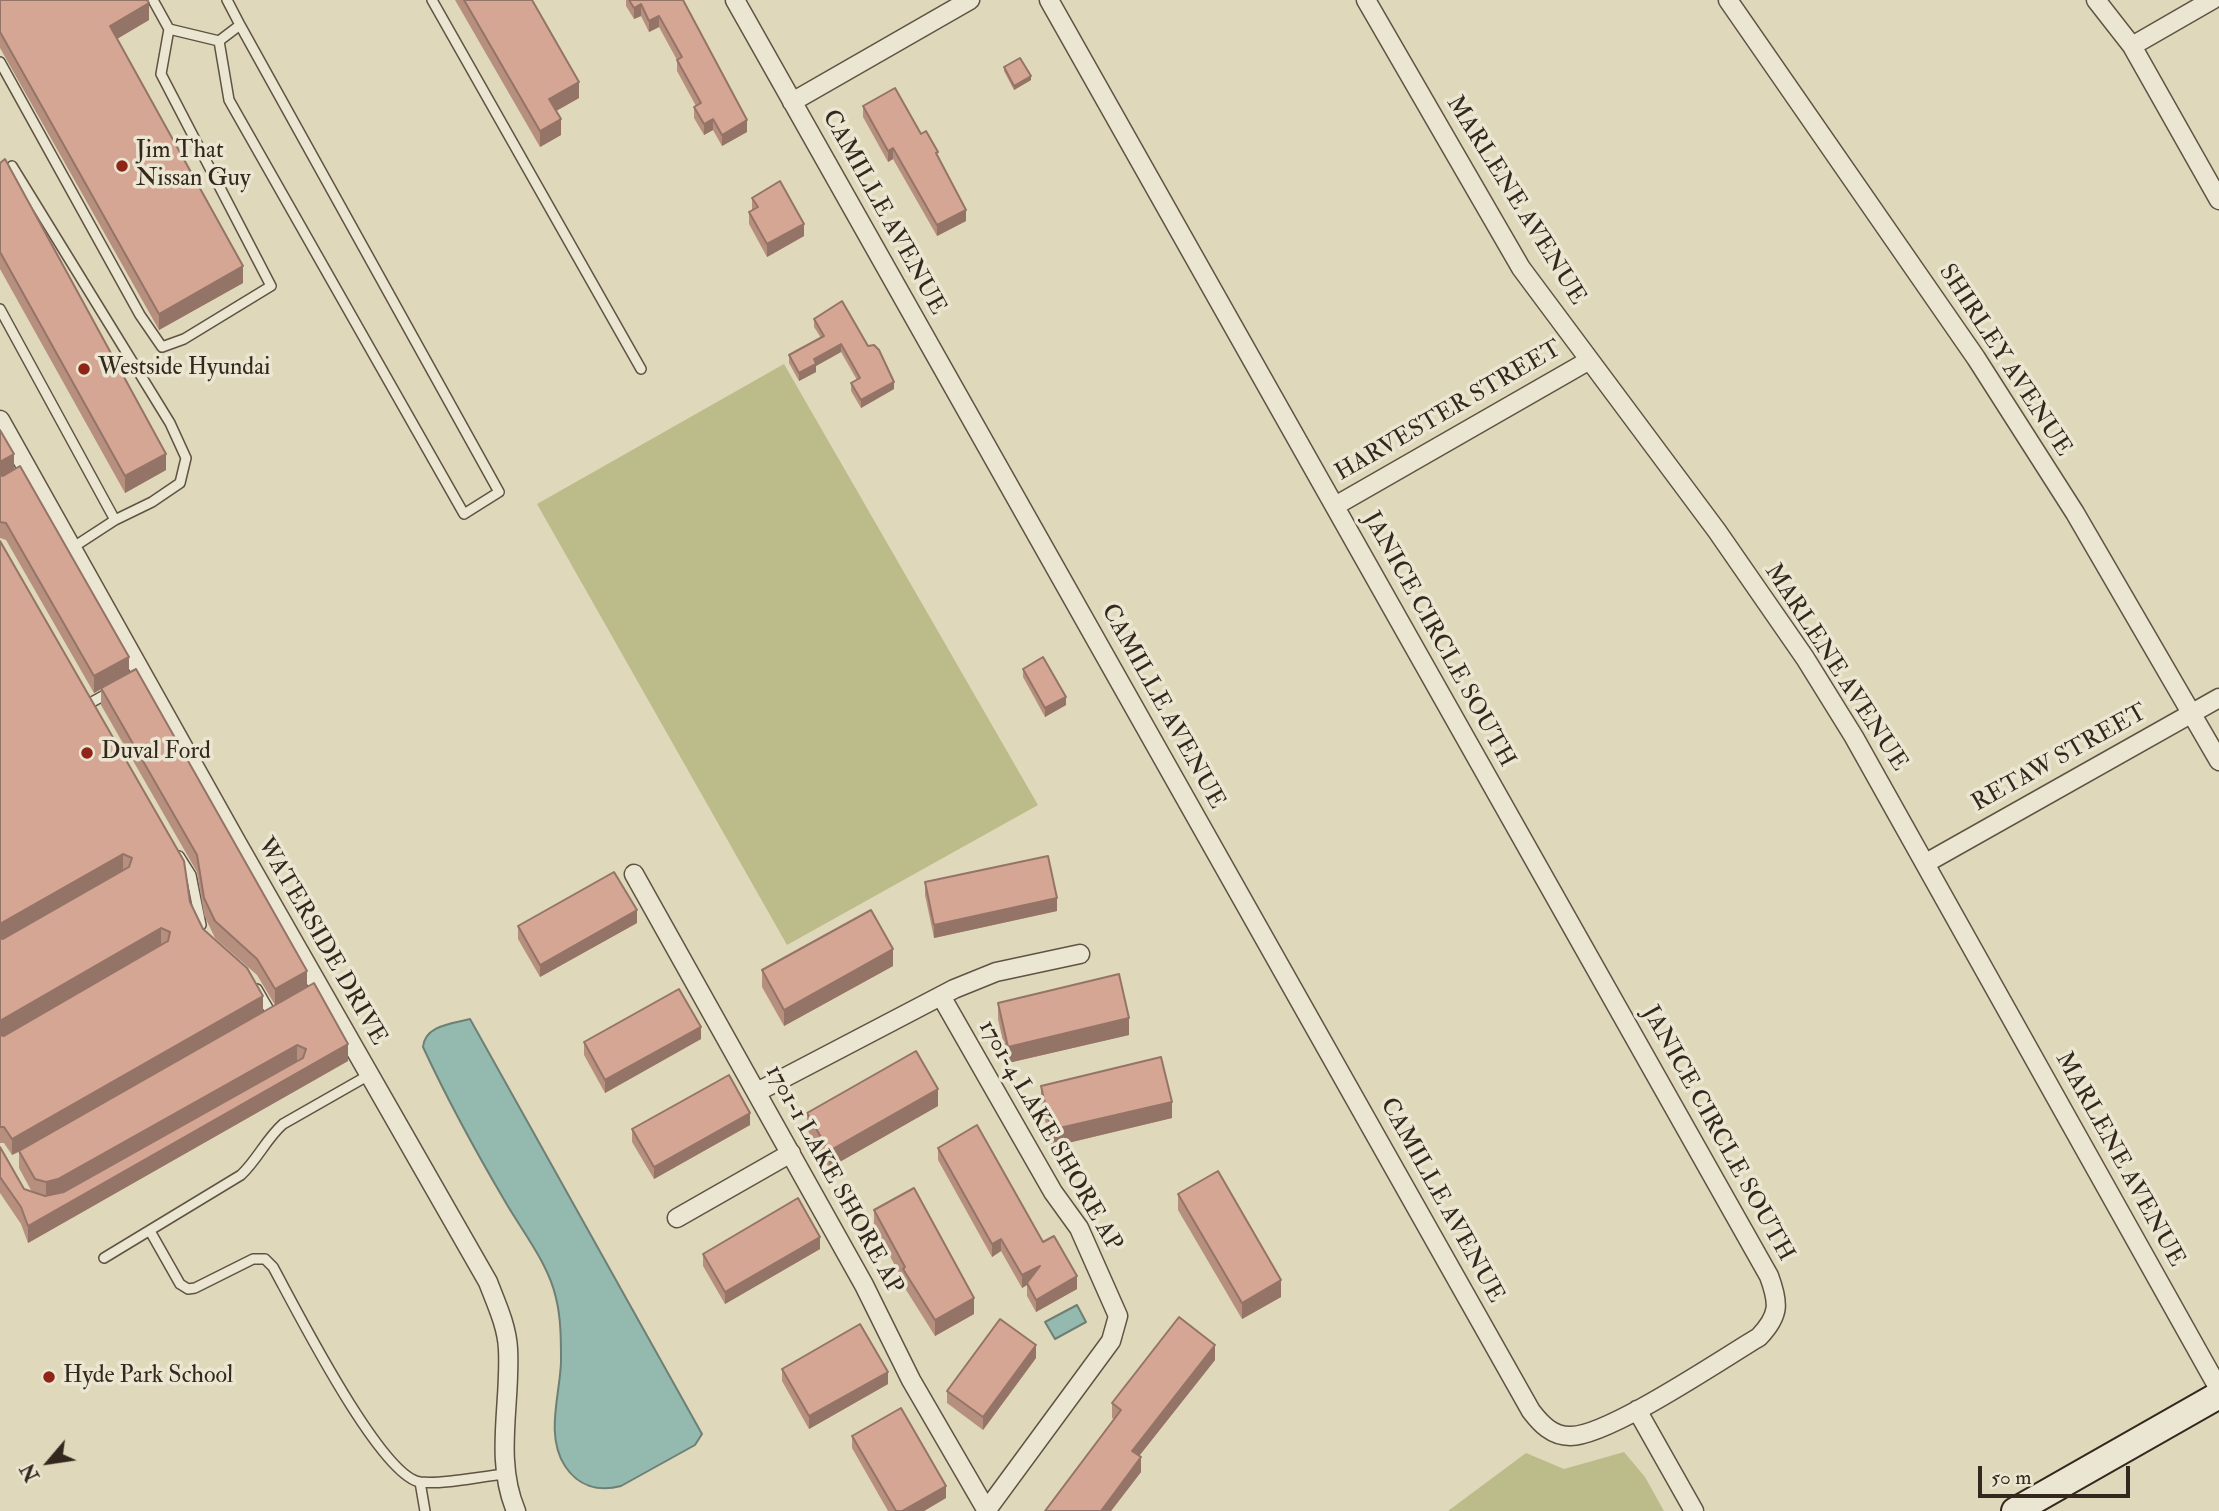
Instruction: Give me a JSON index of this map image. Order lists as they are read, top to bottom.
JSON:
{
  "streets": {
    "street": [
      "MARLENE AVENUE",
      "CAMILLE AVENUE",
      "SHIRLEY AVENUE",
      "HARVESTER STREET",
      "JANICE CIRCLE SOUTH",
      "RETAW STREET",
      "WATERSIDE DRIVE",
      "1701-4 LAKE SHORE AP",
      "1701-1 LAKE SHORE AP"
    ]
  },
  "crossings": [
    ["MARLENE AVENUE", "HARVESTER STREET"],
    ["MARLENE AVENUE", "RETAW STREET"],
    ["CAMILLE AVENUE", "JANICE CIRCLE SOUTH"],
    ["SHIRLEY AVENUE", "RETAW STREET"],
    ["HARVESTER STREET", "JANICE CIRCLE SOUTH"],
    ["1701-4 LAKE SHORE AP", "1701-1 LAKE SHORE AP"]
  ],
  "places": [
    "Jim That Nissan Guy",
    "Westside Hyundai",
    "Duval Ford",
    "Hyde Park School"
  ],
  "scale_bar": "50 m",
  "north": "bottom left"
}
